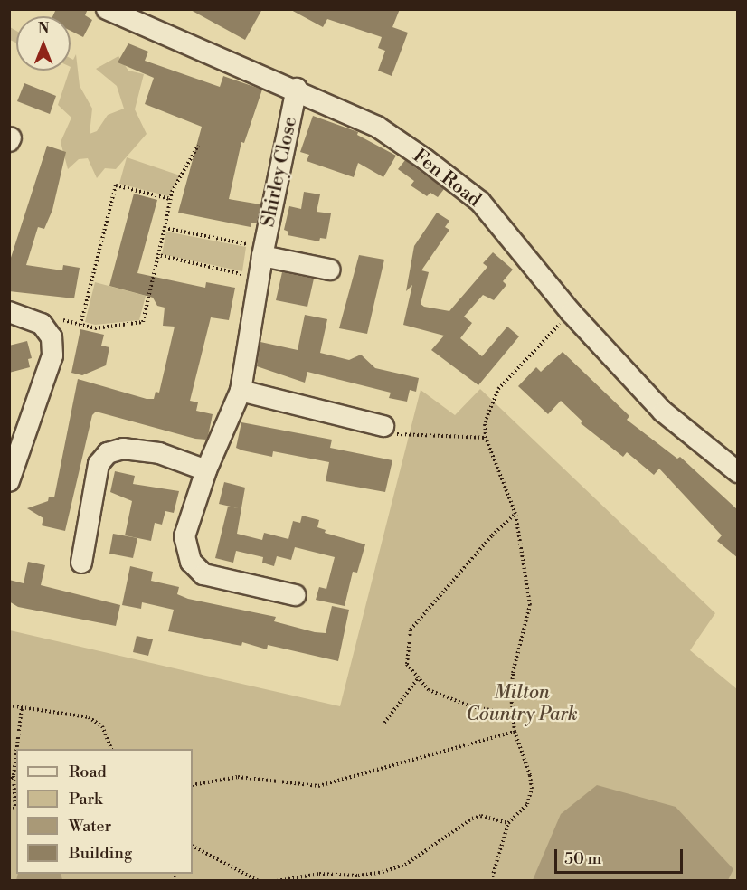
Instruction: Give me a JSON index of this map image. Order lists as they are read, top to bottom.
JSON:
{
  "streets": {
    "street": ["Shirley Close", "Fen Road"]
  },
  "crossings": [
    ["Shirley Close", "Fen Road"]
  ],
  "parks": ["Milton Country Park"],
  "legend": [
    "Road",
    "Park",
    "Water",
    "Building"
  ],
  "scale_bar": "50 m",
  "north": "top"
}
